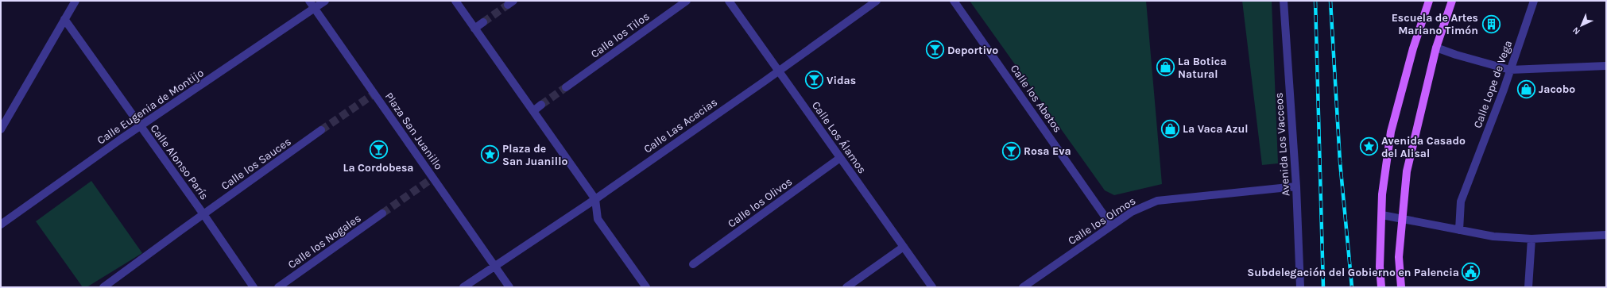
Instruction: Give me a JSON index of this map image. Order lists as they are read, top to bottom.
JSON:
{
  "streets": {
    "street": [
      "Calle los Tilos",
      "Calle Lope de Vega",
      "Calle los Abetos",
      "Calle Eugenia de Montijo",
      "Calle Las Acacias",
      "Plaza San Juanillo",
      "Calle Los Álamos",
      "Avenida Los Vacceos",
      "Calle Alonso París",
      "Calle los Sauces",
      "Calle los Olivos",
      "Calle los Olmos",
      "Calle los Nogales"
    ]
  },
  "crossings": [
    ["Calle los Abetos", "Calle los Olmos"],
    ["Calle Eugenia de Montijo", "Plaza San Juanillo"],
    ["Calle Eugenia de Montijo", "Calle Alonso París"],
    ["Calle Las Acacias", "Plaza San Juanillo"],
    ["Calle Las Acacias", "Calle Los Álamos"],
    ["Calle Los Álamos", "Calle los Olivos"],
    ["Avenida Los Vacceos", "Calle los Olmos"],
    ["Calle Alonso París", "Calle los Sauces"]
  ],
  "places": {
    "building": ["Escuela de Artes Mariano Timón"],
    "bar": [
      "Deportivo",
      "Vidas",
      "La Cordobesa",
      "Rosa Eva"
    ],
    "shop": ["La Botica Natural", "Jacobo", "La Vaca Azul"],
    "place": ["Avenida Casado del Alisal", "Plaza de San Juanillo"],
    "public building": ["Subdelegación del Gobierno en Palencia"]
  },
  "north": "bottom left"
}
